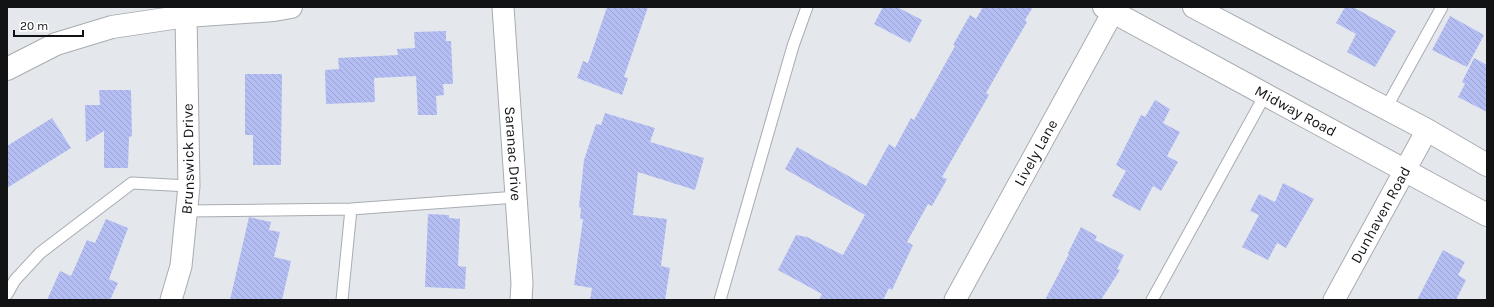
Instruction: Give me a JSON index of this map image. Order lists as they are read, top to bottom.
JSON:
{
  "streets": {
    "main road": ["Midway Road"],
    "street": [
      "Saranac Drive",
      "Lively Lane",
      "Brunswick Drive",
      "Dunhaven Road"
    ]
  },
  "crossings": [
    ["Midway Road", "Lively Lane"],
    ["Midway Road", "Dunhaven Road"]
  ],
  "scale_bar": "20 m"
}
